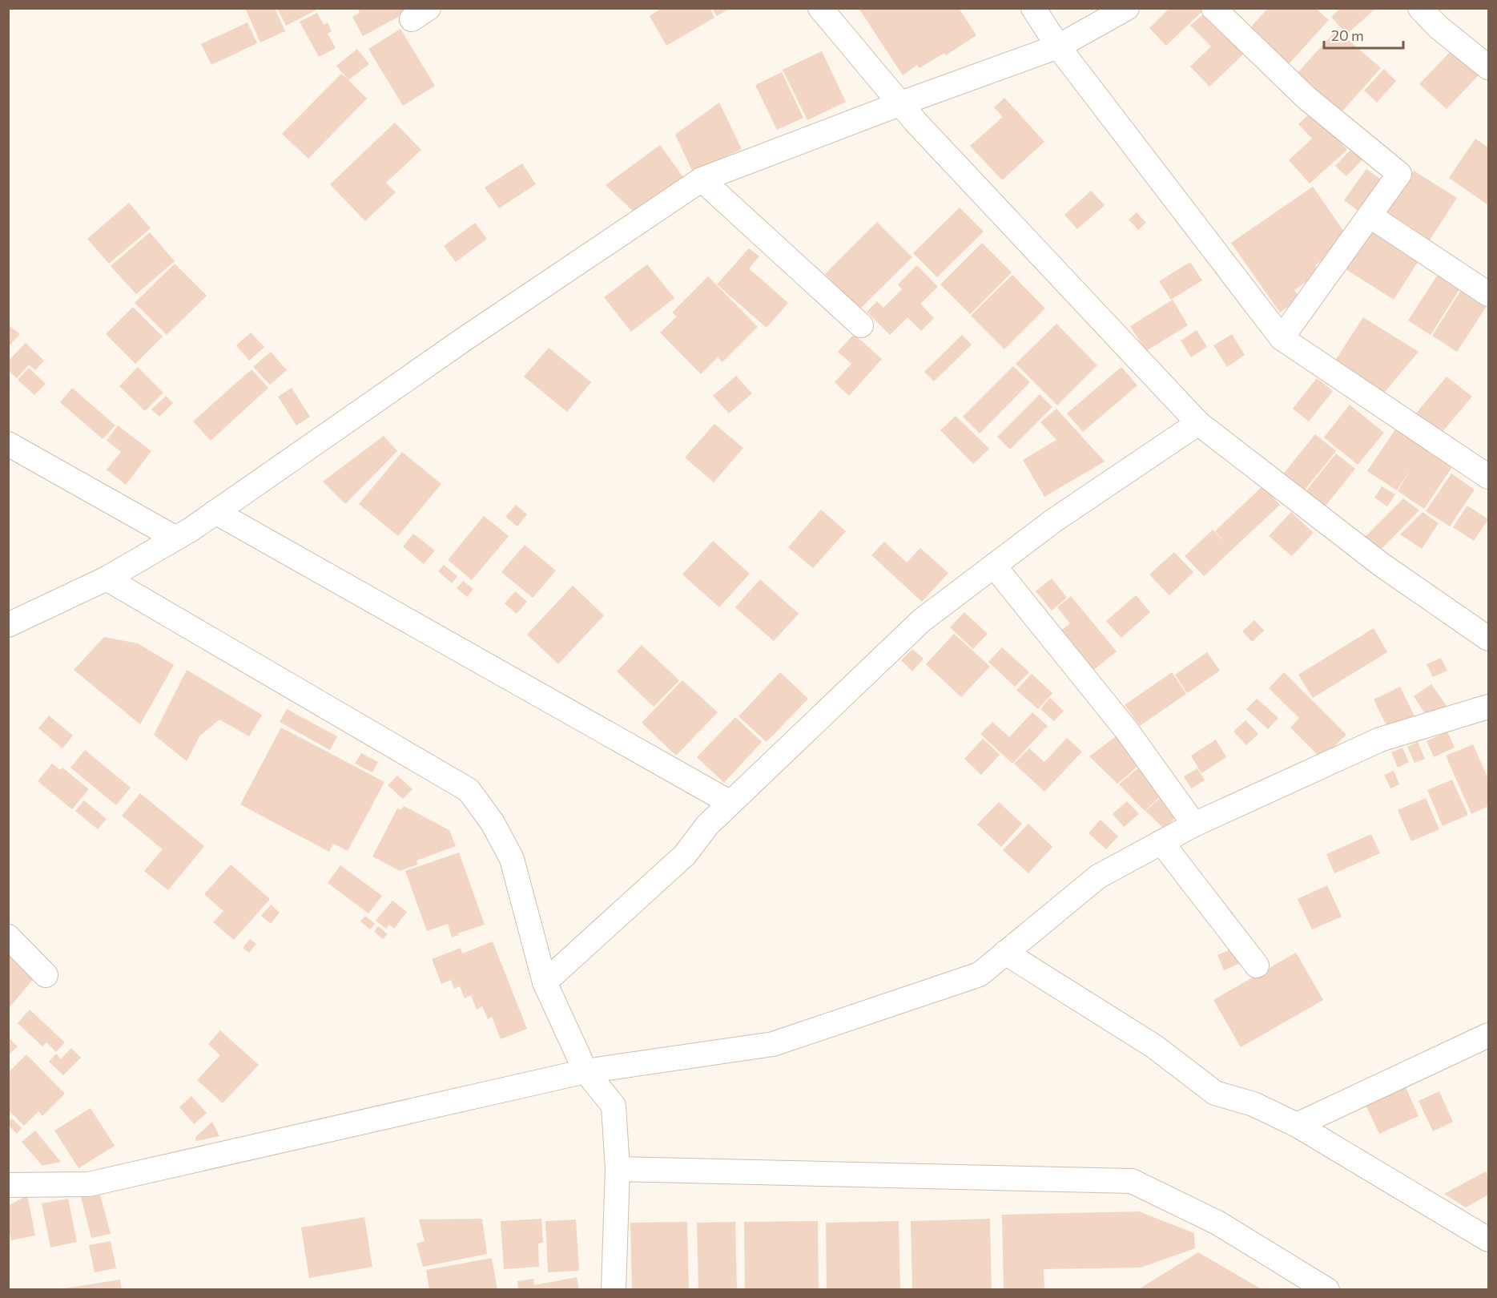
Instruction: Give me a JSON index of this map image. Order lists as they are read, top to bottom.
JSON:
{
  "scale_bar": "20 m"
}
